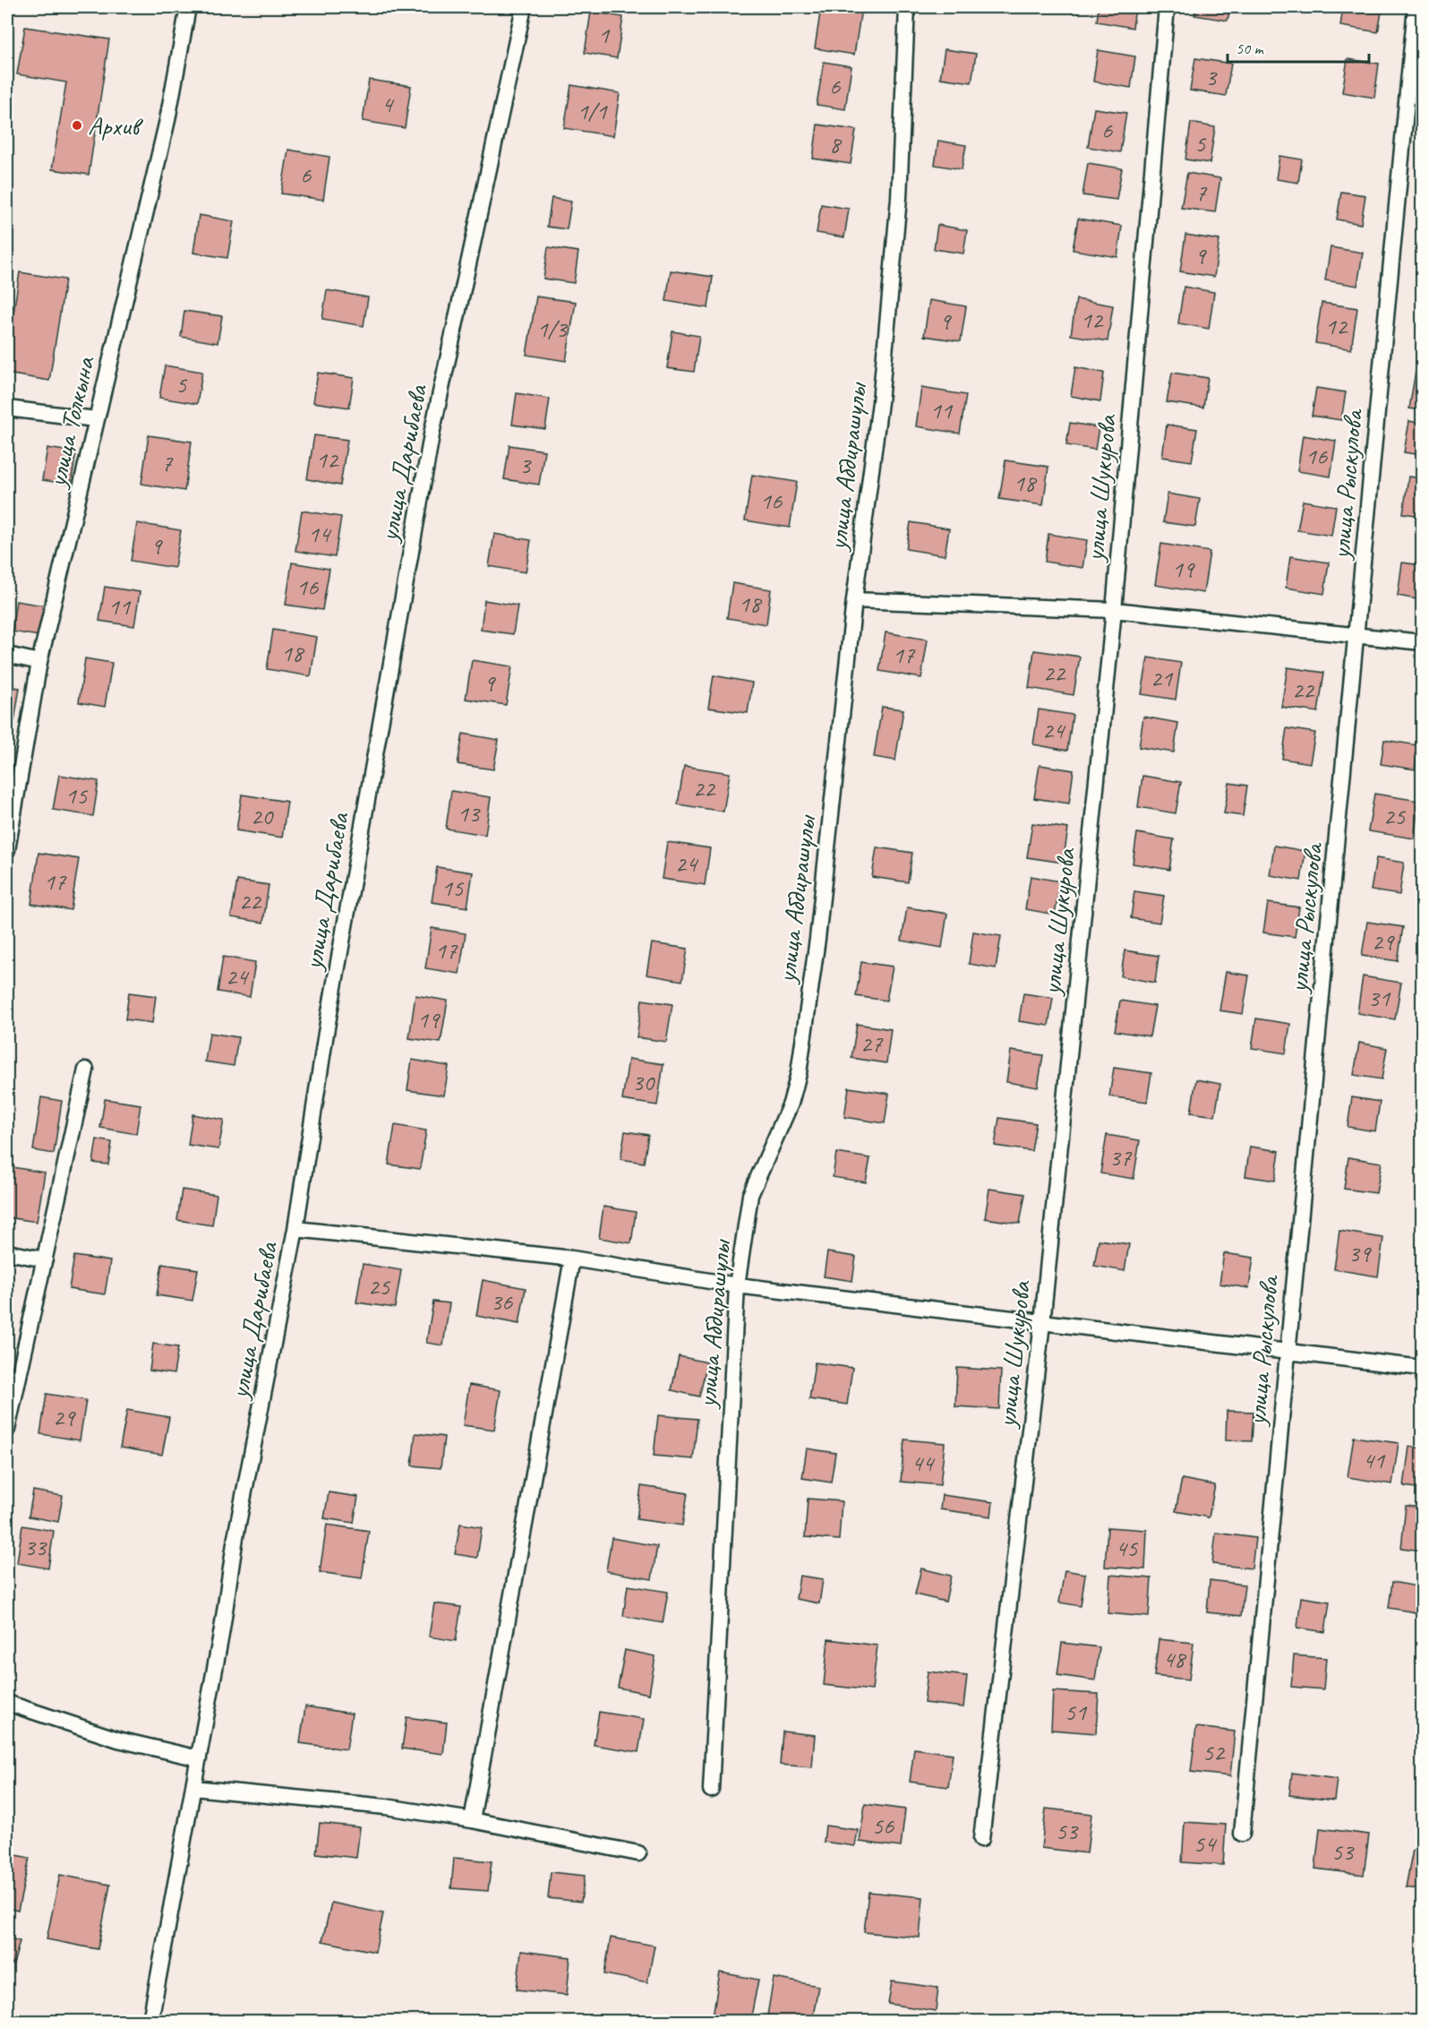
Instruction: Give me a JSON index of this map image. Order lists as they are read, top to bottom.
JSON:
{
  "streets": {
    "street": [
      "улица Толкына",
      "улица Дарибаева",
      "улица Абдирашулы",
      "улица Рыскулова",
      "улица Шукурова"
    ]
  },
  "places": ["Архив"],
  "house_numbers": [
    "1",
    "3",
    "6",
    "4",
    "1/1",
    "6",
    "5",
    "8",
    "6",
    "7",
    "9",
    "12",
    "9",
    "12",
    "1/3",
    "5",
    "11",
    "16",
    "12",
    "7",
    "3",
    "18",
    "16",
    "14",
    "9",
    "19",
    "16",
    "18",
    "11",
    "18",
    "17",
    "22",
    "21",
    "9",
    "22",
    "24",
    "22",
    "15",
    "13",
    "20",
    "25",
    "24",
    "17",
    "15",
    "22",
    "29",
    "17",
    "24",
    "31",
    "19",
    "27",
    "30",
    "37",
    "39",
    "25",
    "36",
    "29",
    "41",
    "44",
    "33",
    "45",
    "48",
    "51",
    "52",
    "56",
    "53",
    "54",
    "53"
  ],
  "scale_bar": "50 m"
}
